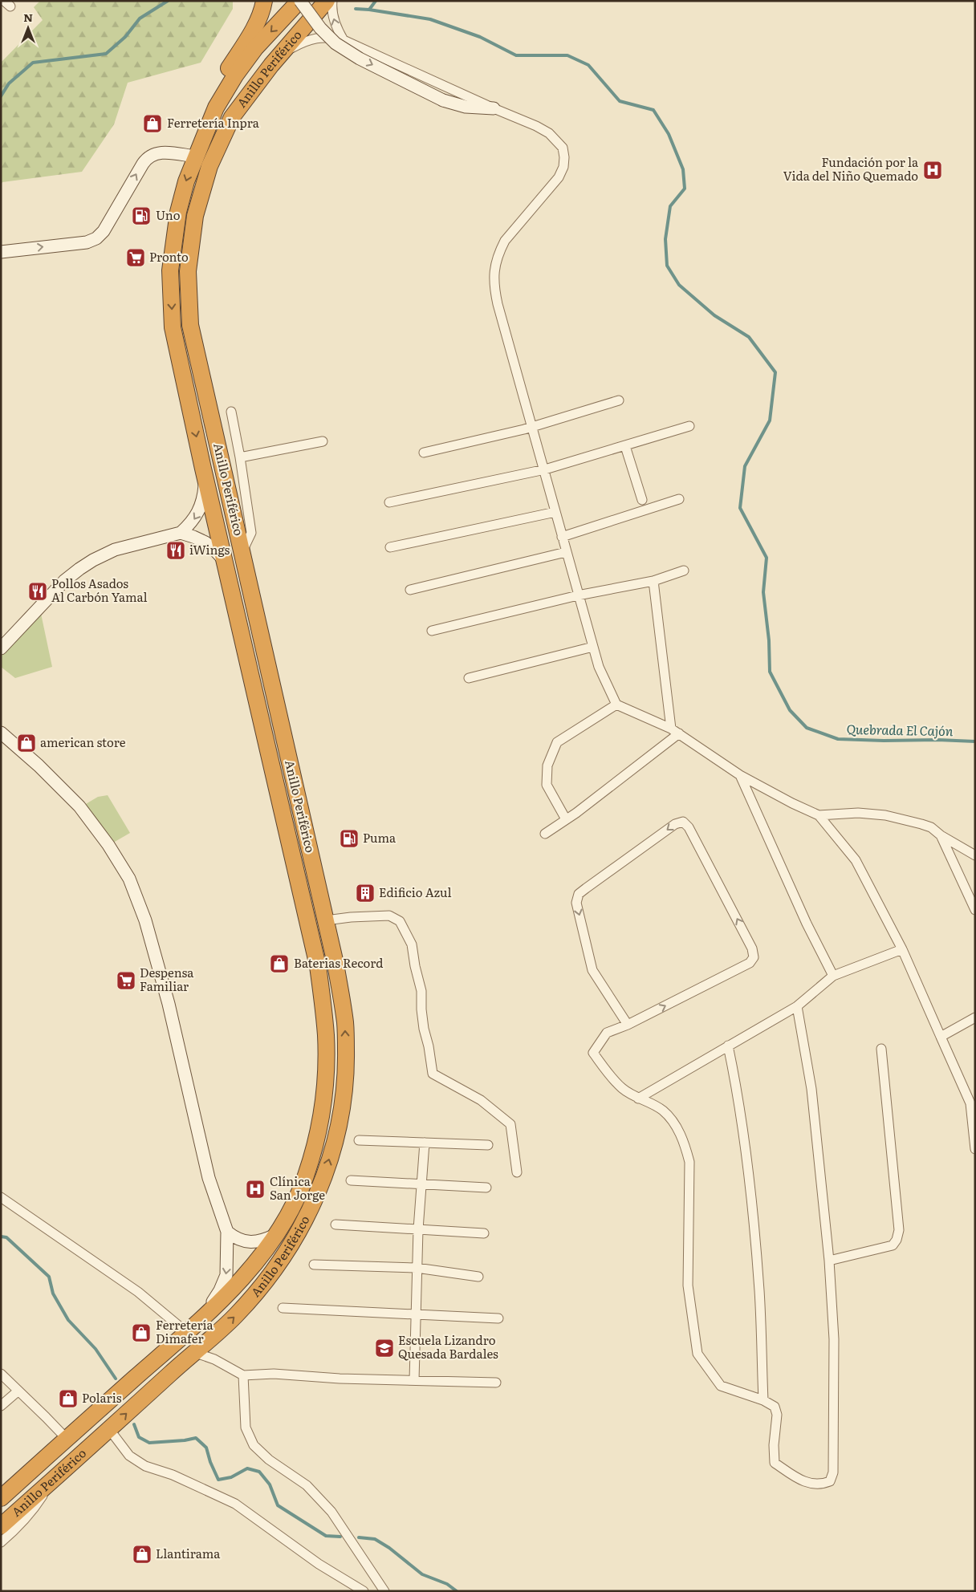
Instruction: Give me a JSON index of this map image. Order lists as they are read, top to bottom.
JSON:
{
  "streets": {
    "highway": ["Anillo Periférico"]
  },
  "water": ["Quebrada El Cajón"],
  "places": {
    "shop": [
      "Ferretería Inpra",
      "american store",
      "Baterias Record",
      "Ferretería Dimafer",
      "Polaris",
      "Llantirama"
    ],
    "hospital": ["Fundación por la Vida del Niño Quemado", "Clínica San Jorge"],
    "fuel station": ["Uno", "Puma"],
    "supermarket": ["Pronto", "Despensa Familiar"],
    "restaurant": ["iWings", "Pollos Asados Al Carbón Yamal"],
    "building": ["Edificio Azul"],
    "school or university": ["Escuela Lizandro Quesada Bardales"]
  },
  "north": "top"
}
